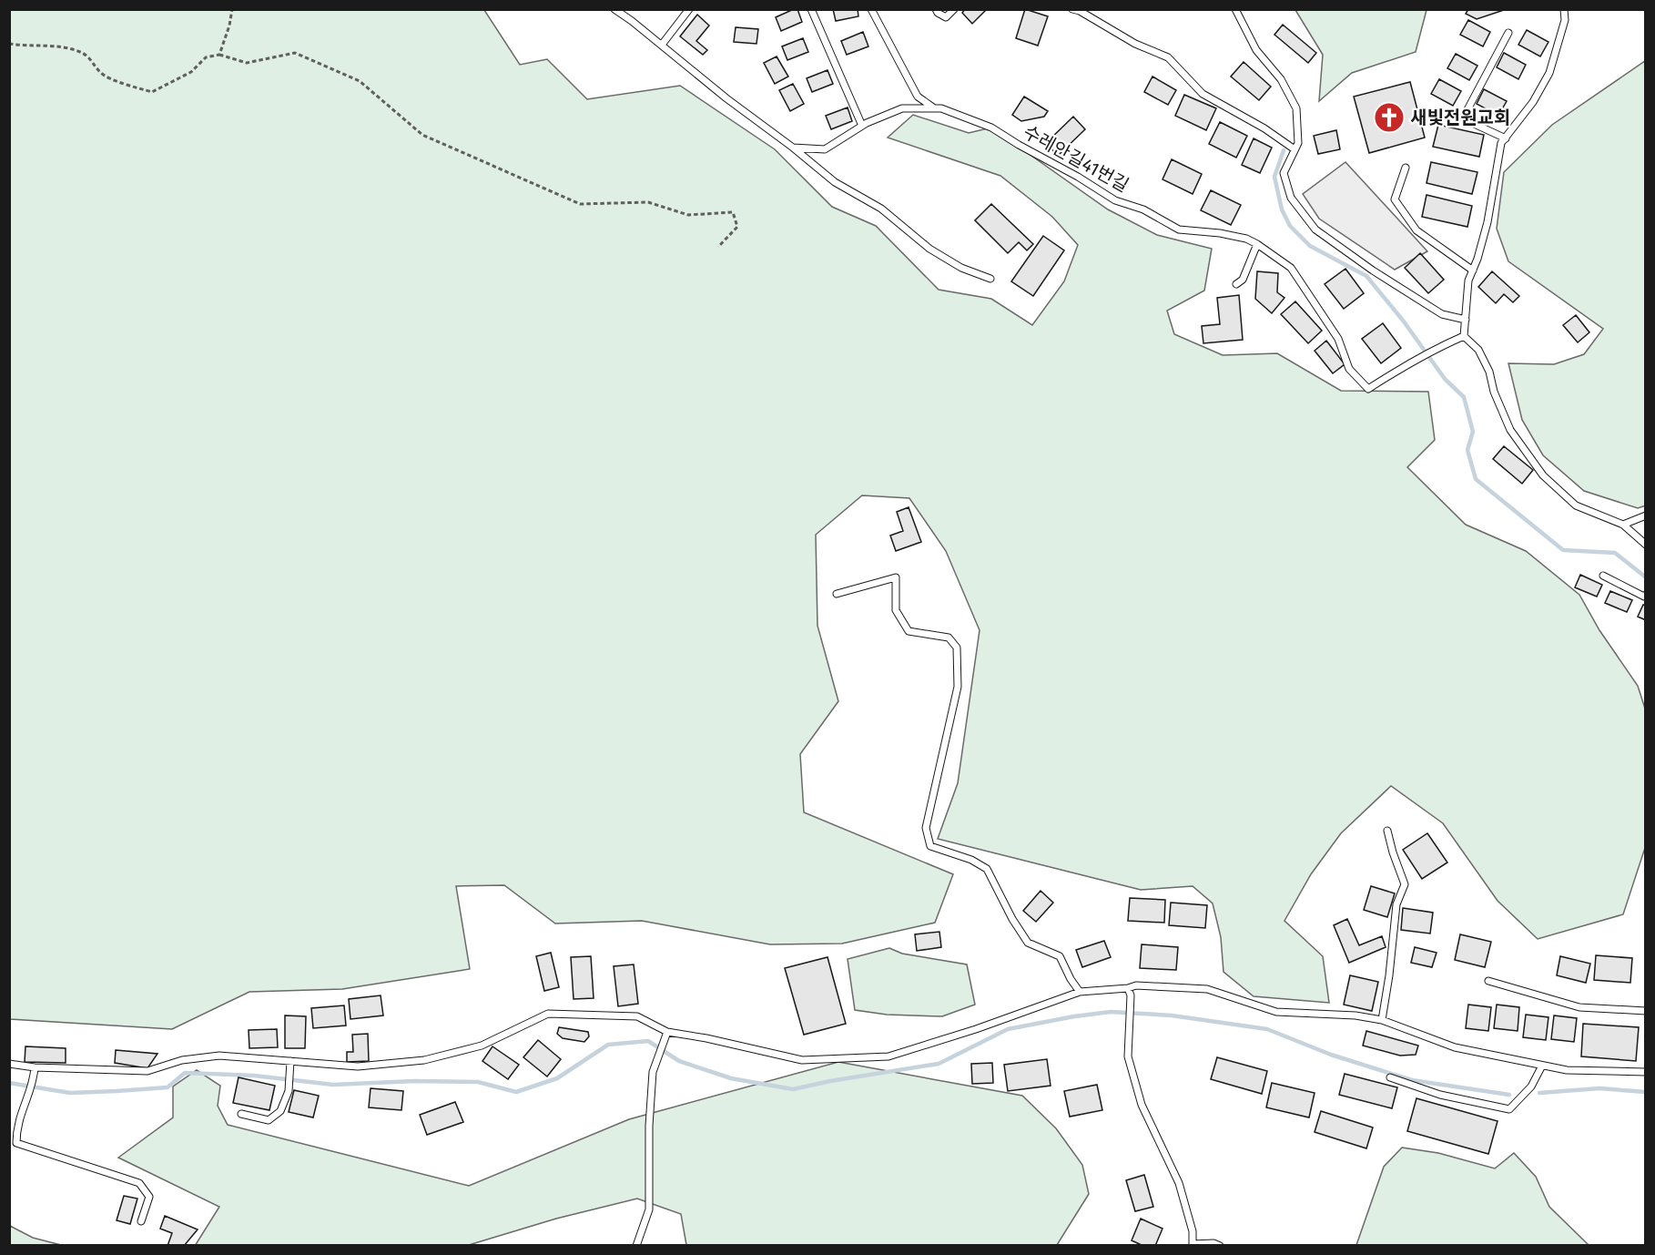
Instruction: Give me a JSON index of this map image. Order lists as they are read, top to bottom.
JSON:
{
  "streets": {
    "lane": ["수레안길41번길"]
  },
  "places": {
    "church": ["새빛전원교회"]
  }
}
